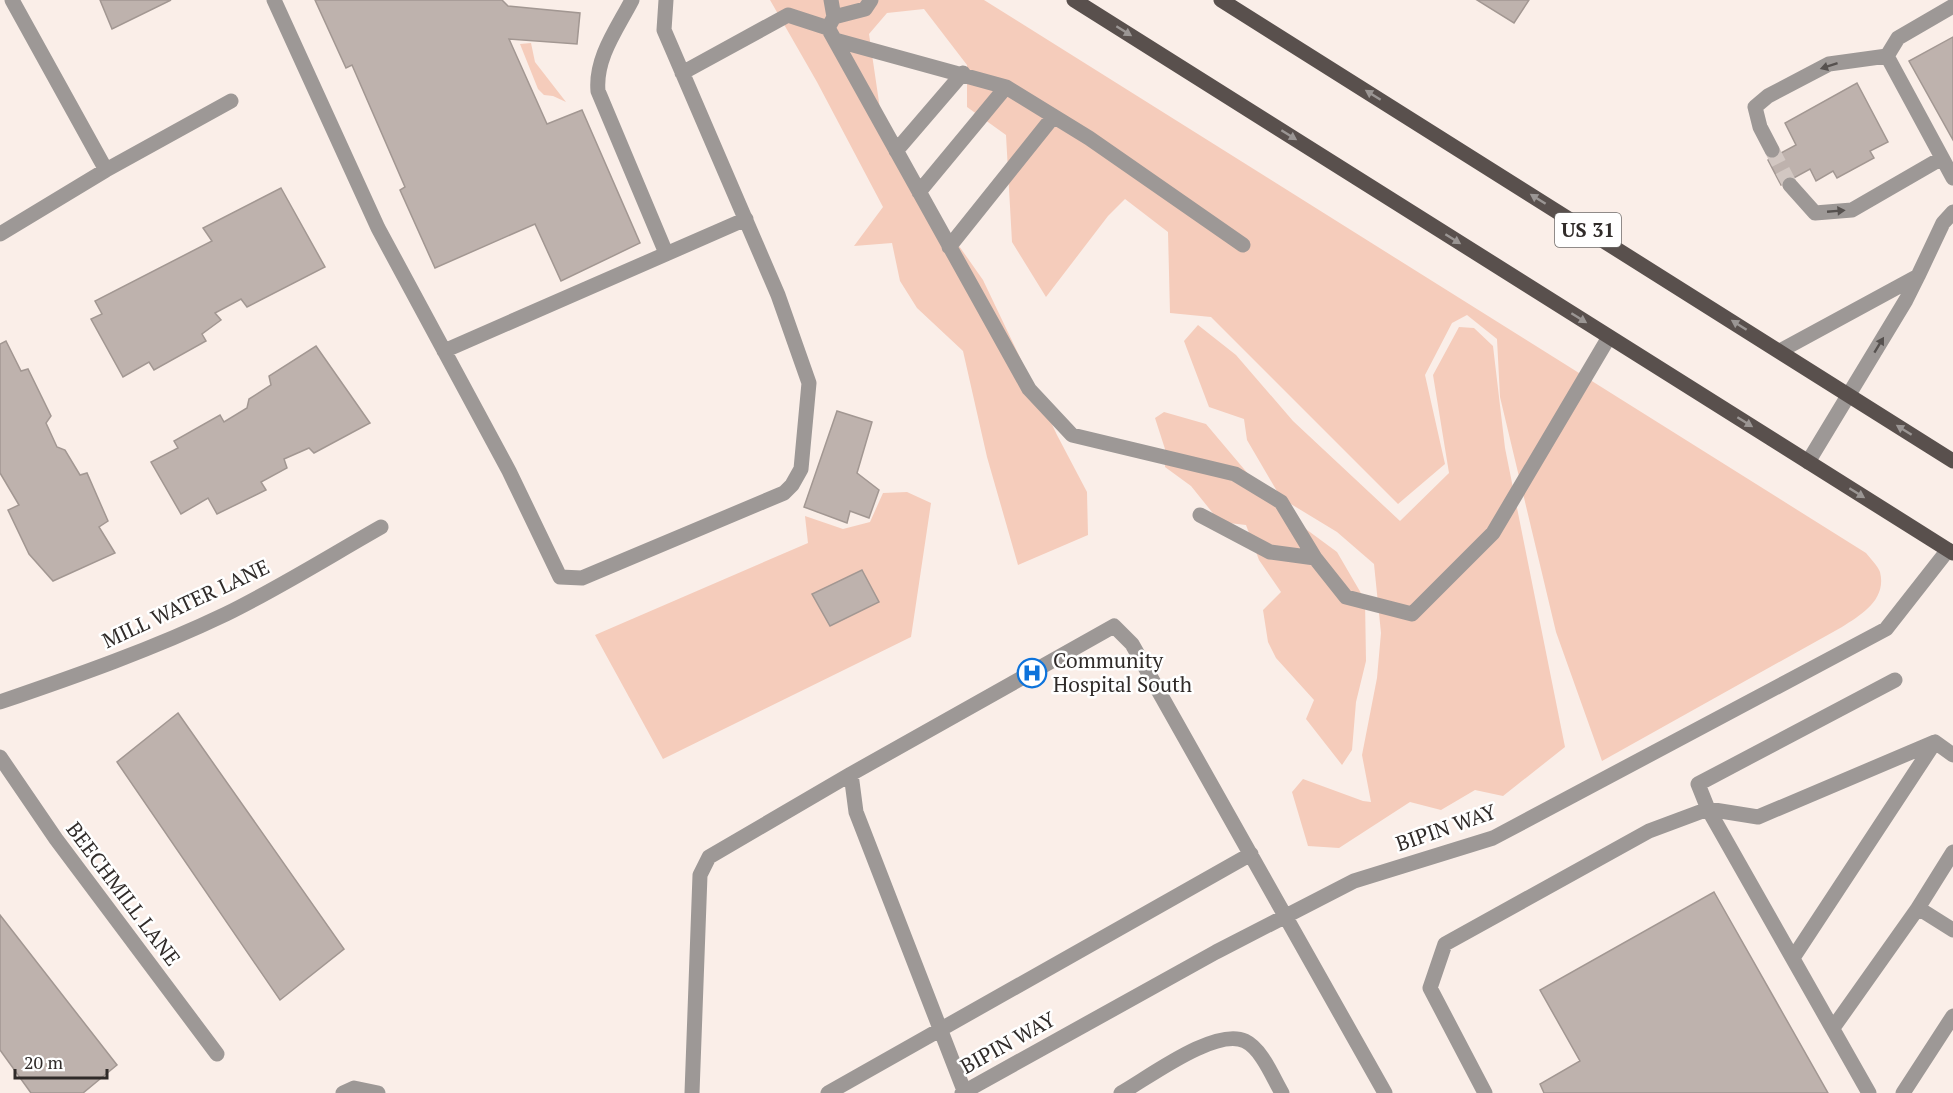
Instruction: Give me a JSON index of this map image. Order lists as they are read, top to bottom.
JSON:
{
  "streets": {
    "main road": ["US 31"],
    "street": ["MILL WATER LANE", "BIPIN WAY", "BEECHMILL LANE"]
  },
  "places": {
    "hospital": ["Community Hospital South"]
  },
  "scale_bar": "20 m"
}
